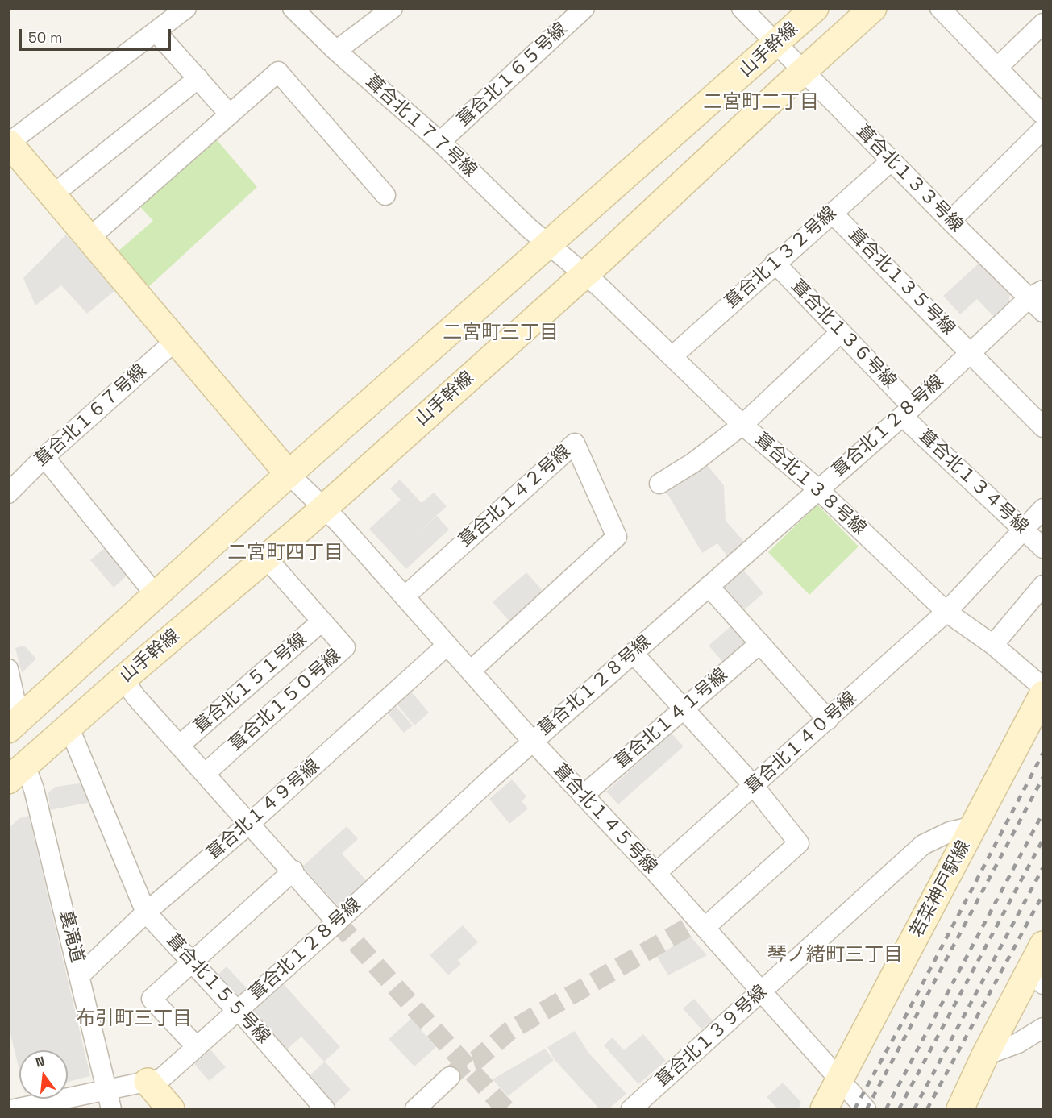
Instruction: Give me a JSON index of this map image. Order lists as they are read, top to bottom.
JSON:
{
  "streets": {
    "street": [
      "山手幹線",
      "葺合北１６５号線",
      "葺合北１７７号線",
      "葺合北１３３号線",
      "葺合北１３２号線",
      "葺合北１３５号線",
      "葺合北１３６号線",
      "葺合北１６７号線",
      "葺合北１２８号線",
      "葺合北１３４号線",
      "葺合北１３８号線",
      "葺合北１４２号線",
      "葺合北１５１号線",
      "葺合北１５０号線",
      "葺合北１４１号線",
      "葺合北１４０号線",
      "葺合北１４９号線",
      "葺合北１４５号線",
      "若菜神戸駅線",
      "裏滝道",
      "葺合北１５５号線",
      "葺合北１３９号線"
    ]
  },
  "crossings": [
    ["山手幹線", "葺合北１７７号線"],
    ["山手幹線", "葺合北１３３号線"],
    ["山手幹線", "葺合北１３８号線"],
    ["山手幹線", "葺合北１５０号線"],
    ["山手幹線", "葺合北１４５号線"],
    ["山手幹線", "裏滝道"],
    ["山手幹線", "葺合北１５５号線"],
    ["葺合北１６５号線", "葺合北１７７号線"],
    ["葺合北１７７号線", "葺合北１３８号線"],
    ["葺合北１３３号線", "葺合北１３２号線"],
    ["葺合北１３３号線", "葺合北１２８号線"],
    ["葺合北１３２号線", "葺合北１３５号線"],
    ["葺合北１３２号線", "葺合北１３６号線"],
    ["葺合北１３２号線", "葺合北１３８号線"],
    ["葺合北１３５号線", "葺合北１２８号線"],
    ["葺合北１３６号線", "葺合北１２８号線"],
    ["葺合北１３６号線", "葺合北１３４号線"],
    ["葺合北１２８号線", "葺合北１３４号線"],
    ["葺合北１２８号線", "葺合北１３８号線"],
    ["葺合北１２８号線", "葺合北１４５号線"],
    ["葺合北１２８号線", "裏滝道"],
    ["葺合北１２８号線", "葺合北１５５号線"],
    ["葺合北１３４号線", "葺合北１４０号線"],
    ["葺合北１３８号線", "葺合北１４０号線"],
    ["葺合北１３８号線", "若菜神戸駅線"],
    ["葺合北１４２号線", "葺合北１４５号線"],
    ["葺合北１５１号線", "葺合北１５０号線"],
    ["葺合北１４１号線", "葺合北１４５号線"],
    ["葺合北１４０号線", "葺合北１４５号線"],
    ["葺合北１４９号線", "葺合北１４５号線"],
    ["葺合北１４９号線", "裏滝道"],
    ["葺合北１４９号線", "葺合北１５５号線"],
    ["葺合北１４５号線", "若菜神戸駅線"],
    ["葺合北１４５号線", "葺合北１３９号線"],
    ["若菜神戸駅線", "葺合北１３９号線"]
  ],
  "districts": [
    "二宮町二丁目",
    "二宮町三丁目",
    "二宮町四丁目",
    "琴ノ緒町三丁目",
    "布引町三丁目"
  ],
  "scale_bar": "50 m",
  "north": "top"
}
